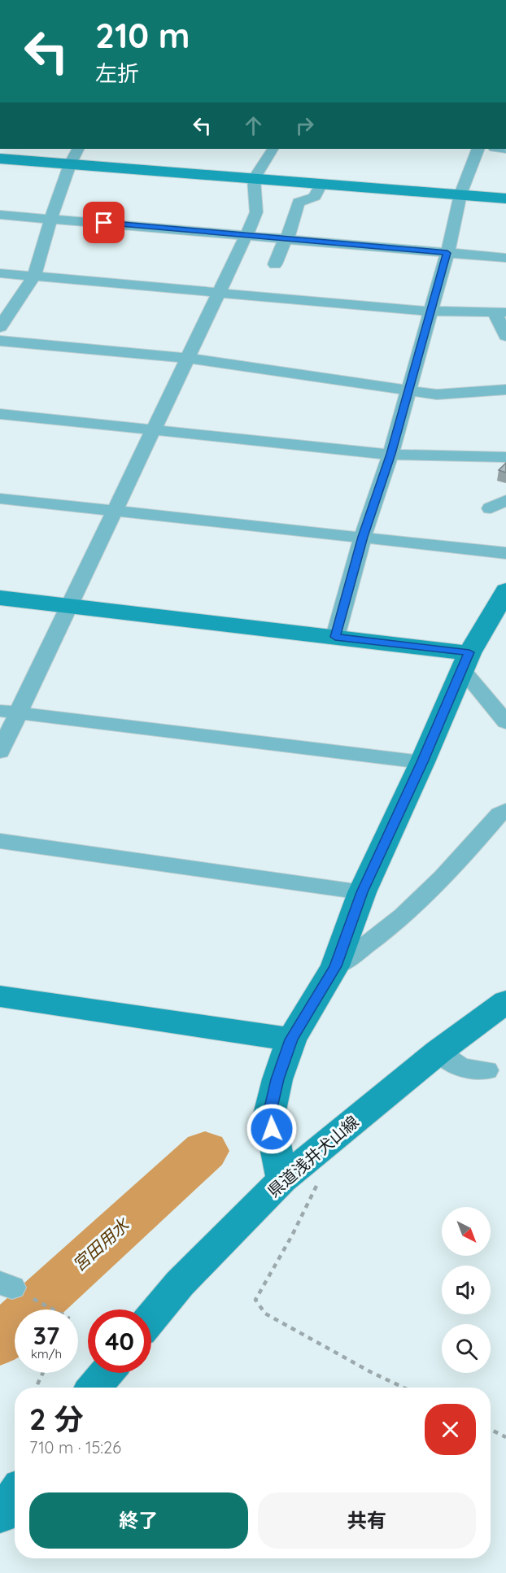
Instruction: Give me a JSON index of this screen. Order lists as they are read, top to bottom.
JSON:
{
  "streets": {
    "street": ["県道浅井犬山線"]
  },
  "water": ["宮田用水"],
  "north": "bottom right",
  "page": {
    "turn": ["210 m", "左折"],
    "speed": "37 km/h",
    "limit": "40",
    "heading": ["2 分", "710 m · 15:26"],
    "buttons": ["終了", "共有"]
  }
}
